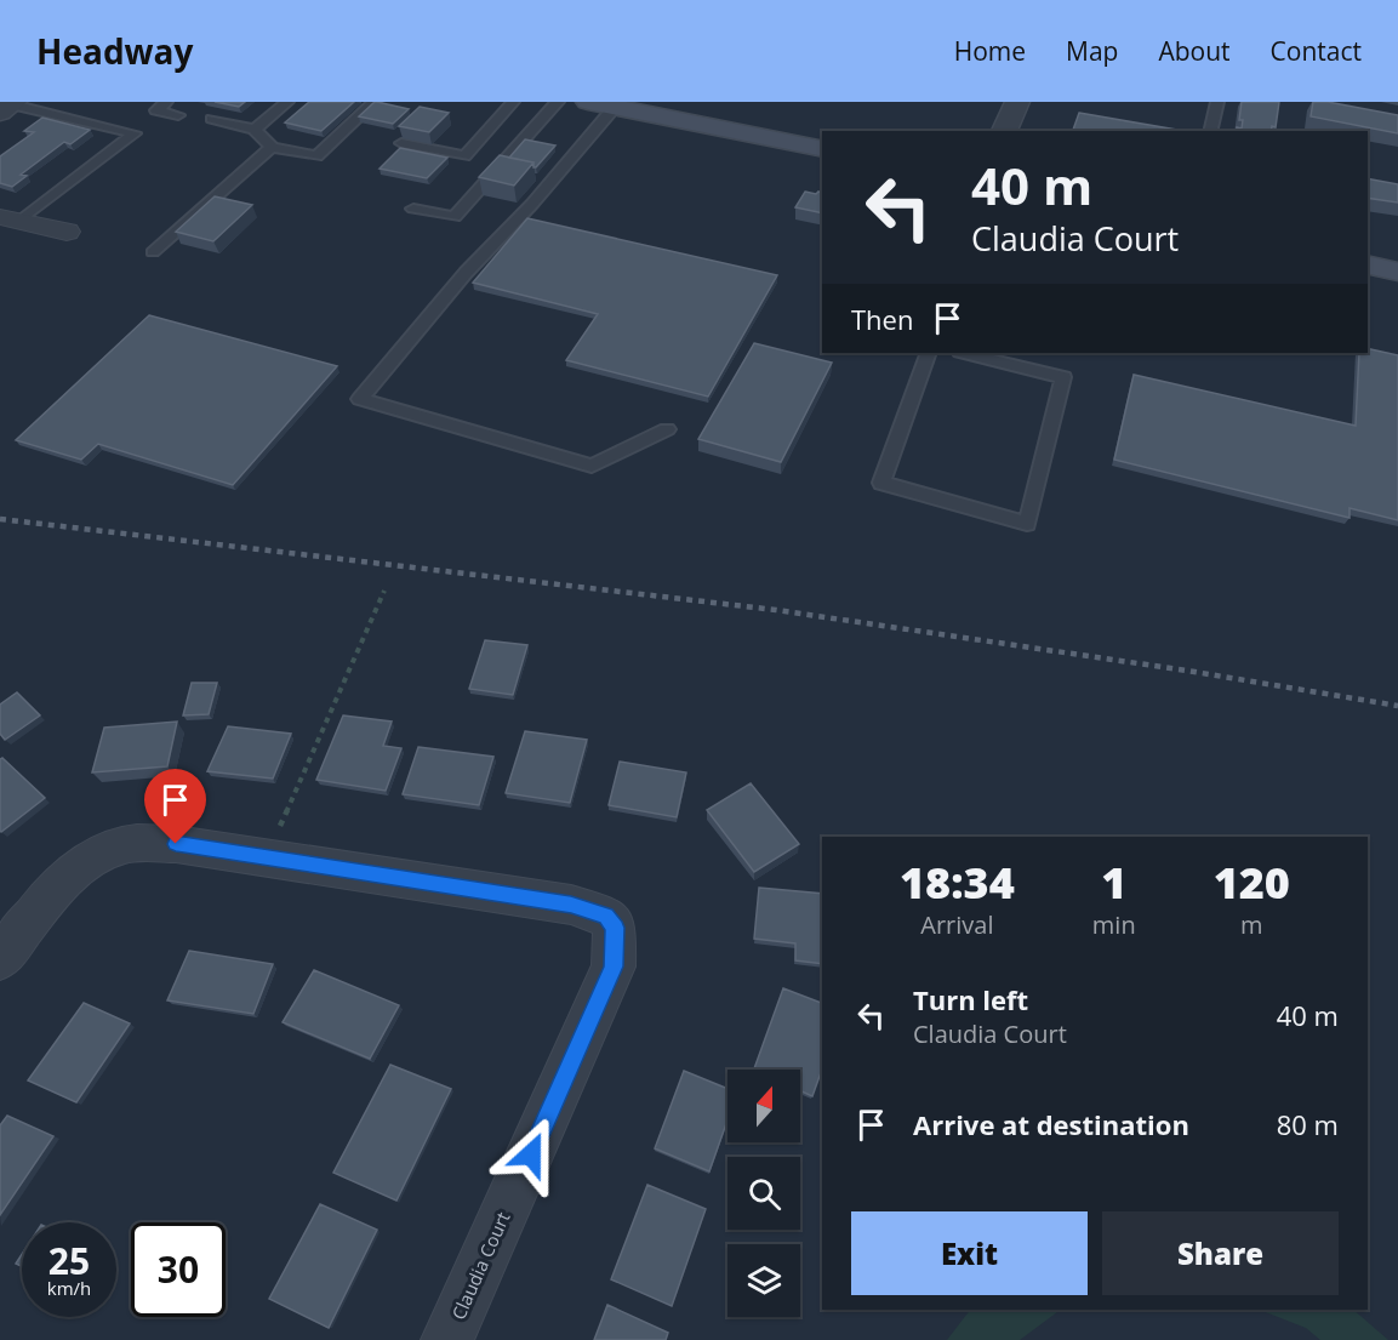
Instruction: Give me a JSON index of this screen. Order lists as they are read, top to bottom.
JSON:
{
  "streets": {
    "street": ["Claudia Court"]
  },
  "north": "top",
  "page": {
    "header": "Headway",
    "nav": [
      "Home",
      "Map",
      "About",
      "Contact"
    ],
    "turn": ["40 m", "Claudia Court"],
    "then": "Then",
    "eta": [
      "18:34",
      "Arrival",
      "1",
      "min",
      "120",
      "m"
    ],
    "list": [
      {
        "name": "Turn left",
        "note": "Claudia Court",
        "value": "40 m"
      },
      {
        "name": "Arrive at destination",
        "value": "80 m"
      }
    ],
    "buttons": ["Exit", "Share"],
    "speed": "25 km/h",
    "limit": "30"
  }
}
